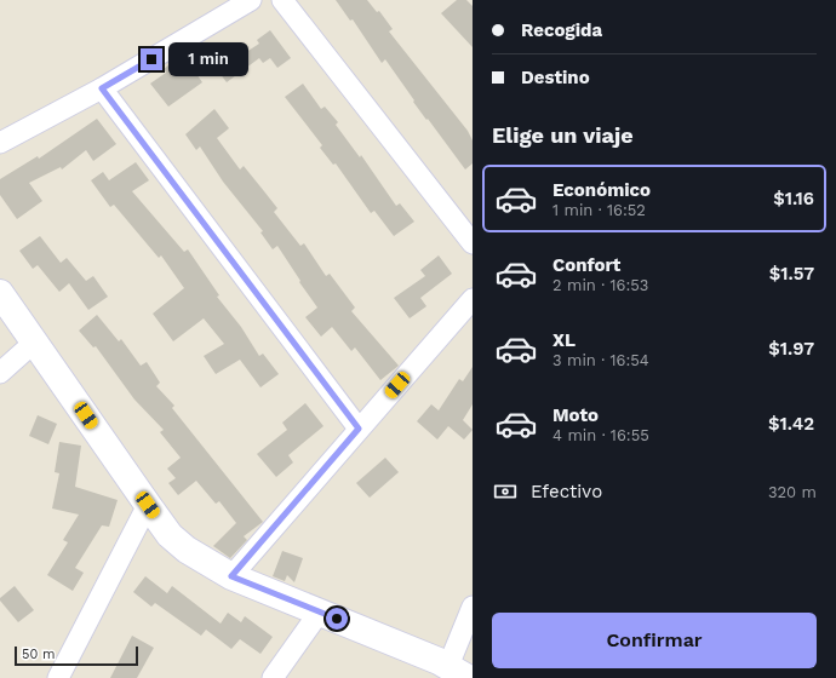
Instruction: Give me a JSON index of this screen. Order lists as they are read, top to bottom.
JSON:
{
  "scale_bar": "50 m",
  "page": {
    "banner": ["Recogida", "Destino"],
    "bubble": "1 min",
    "heading": "Elige un viaje",
    "list": [
      {
        "name": "Económico",
        "note": "1 min · 16:52",
        "value": "$1.16"
      },
      {
        "name": "Confort",
        "note": "2 min · 16:53",
        "value": "$1.57"
      },
      {
        "name": "XL",
        "note": "3 min · 16:54",
        "value": "$1.97"
      },
      {
        "name": "Moto",
        "note": "4 min · 16:55",
        "value": "$1.42"
      }
    ],
    "pay": ["Efectivo", "320 m"],
    "buttons": "Confirmar",
    "scale": "50 m"
  }
}
